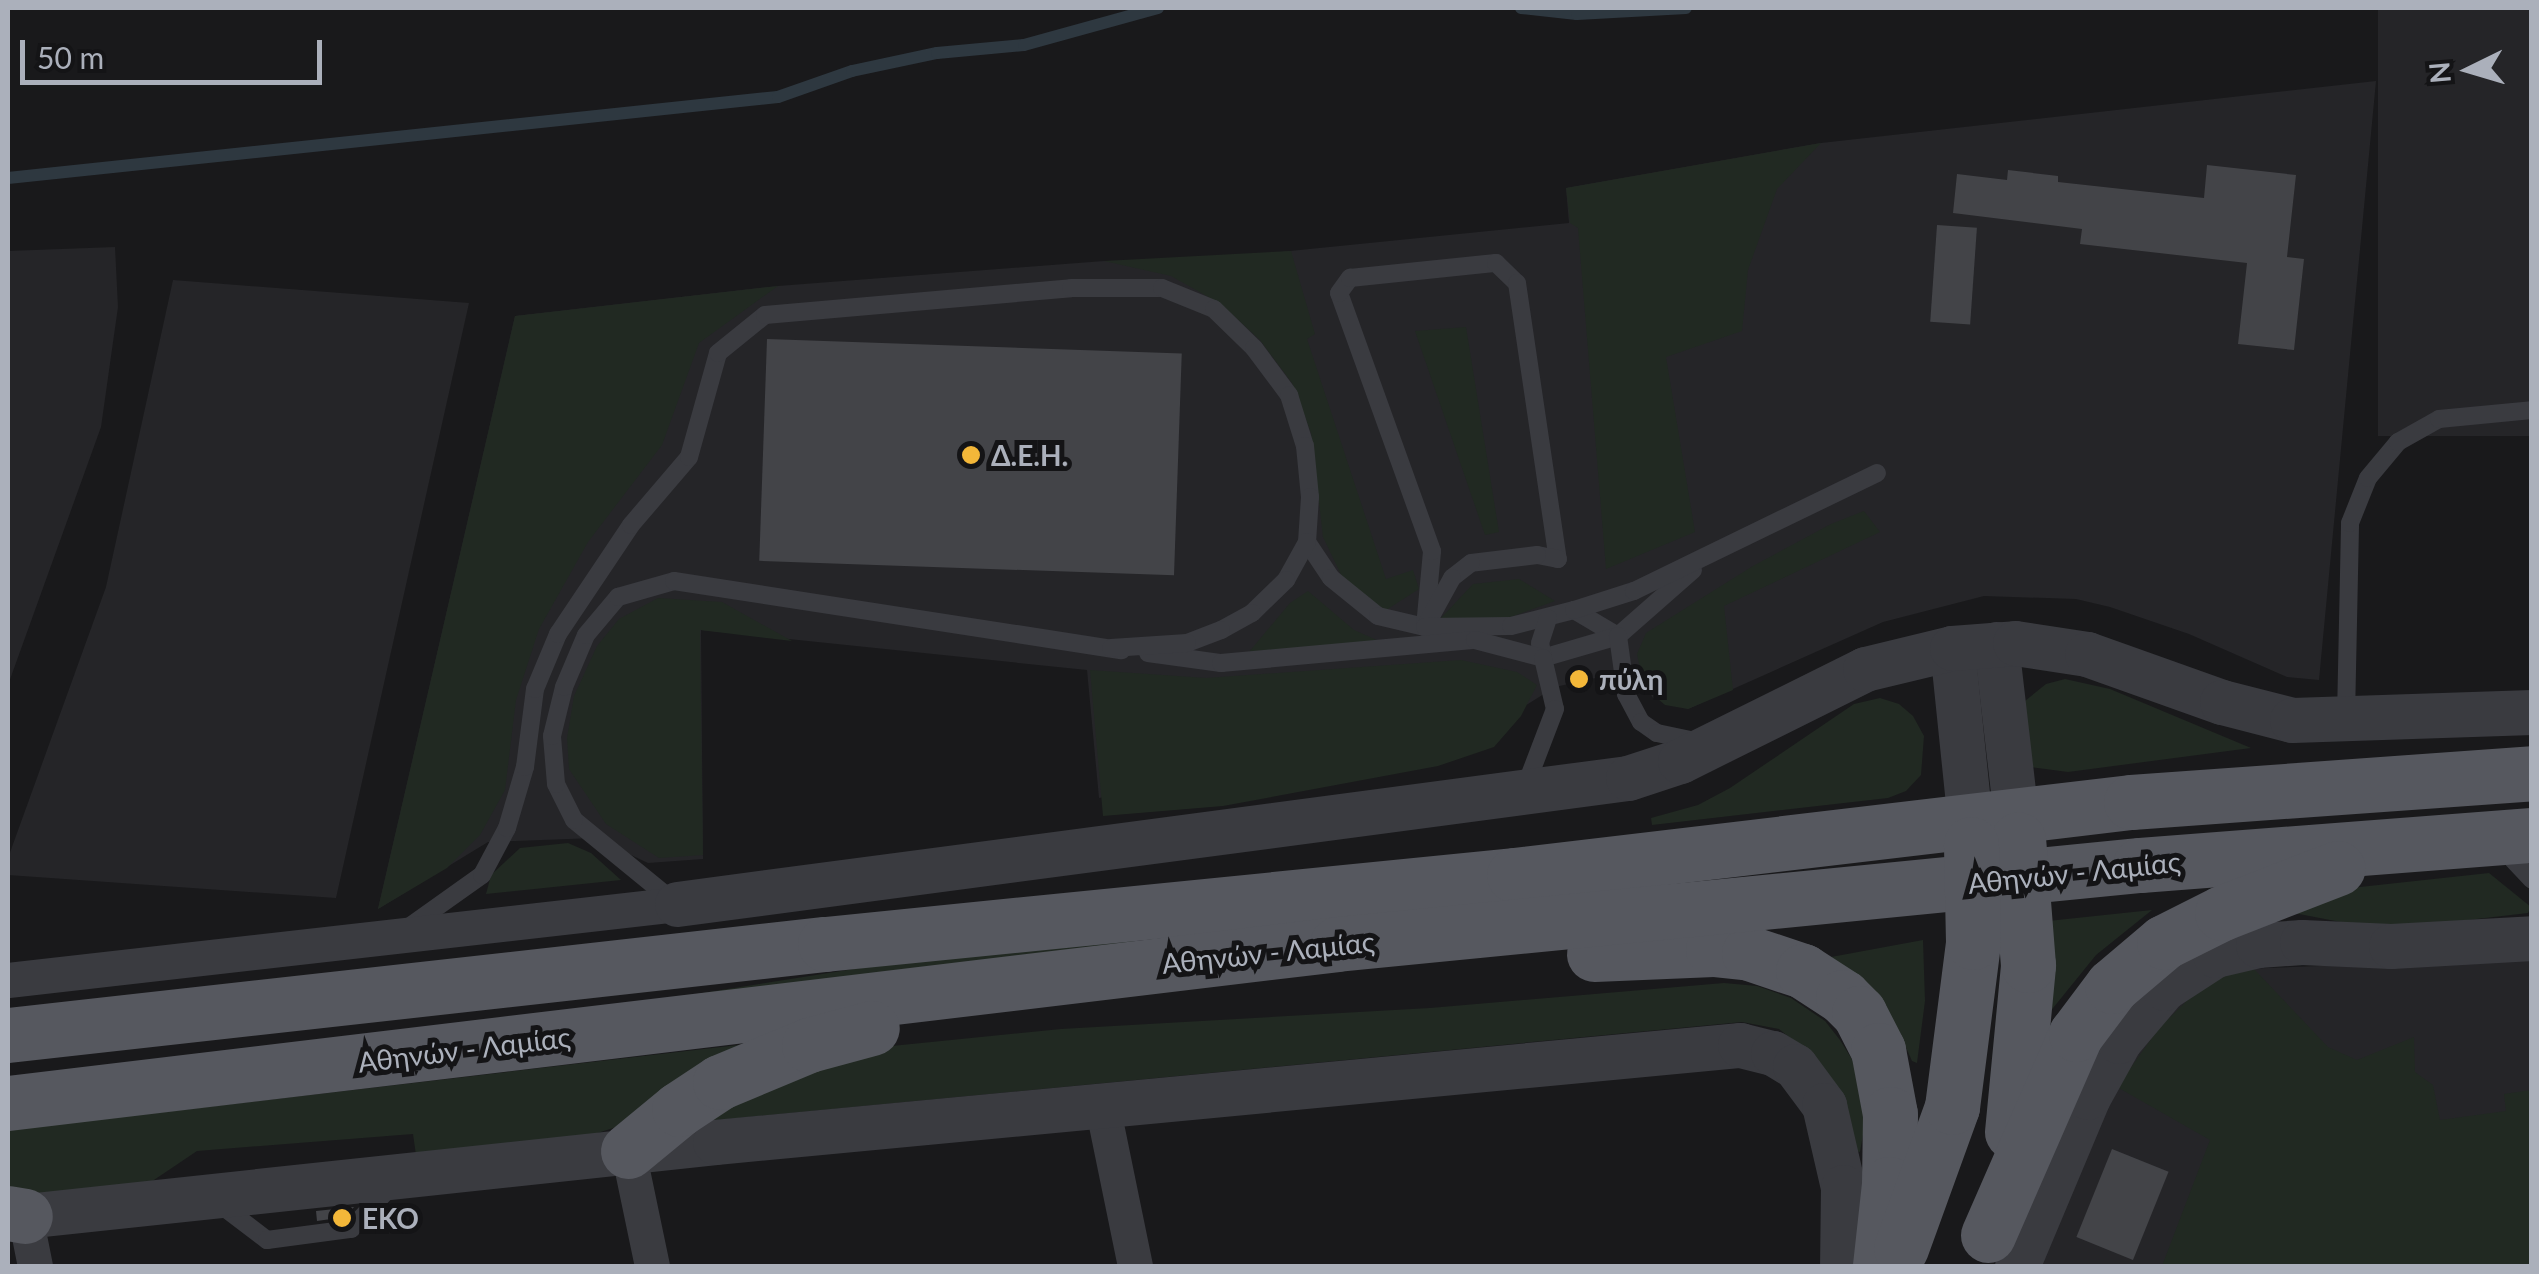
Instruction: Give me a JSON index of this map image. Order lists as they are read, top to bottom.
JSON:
{
  "streets": {
    "main road": ["Αθηνών - Λαμίας"]
  },
  "places": ["Δ.Ε.Η.", "πύλη", "EKO"],
  "scale_bar": "50 m",
  "north": "left"
}
